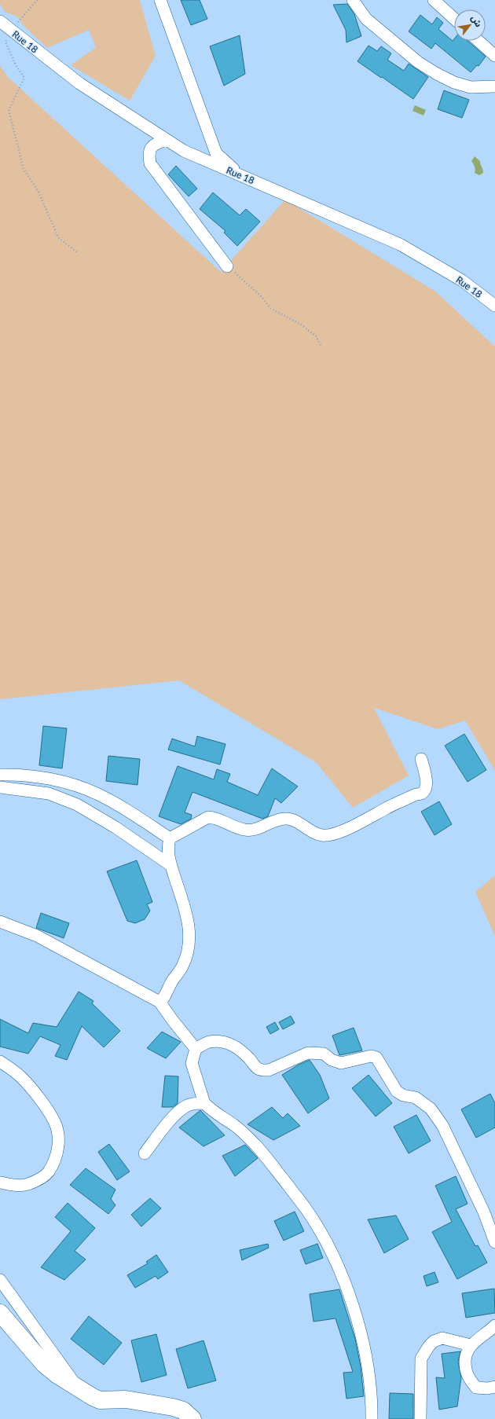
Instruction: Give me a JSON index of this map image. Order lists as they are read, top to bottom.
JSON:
{
  "streets": {
    "street": ["Rue 18"]
  },
  "north": "top right"
}
